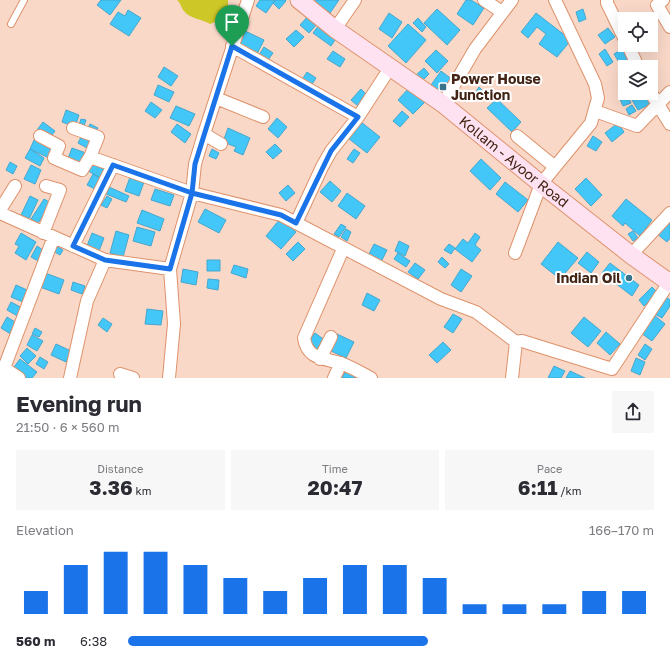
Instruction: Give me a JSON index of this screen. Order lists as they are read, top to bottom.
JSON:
{
  "streets": {
    "main road": ["Kollam - Ayoor Road"]
  },
  "places": {
    "transit": ["Power House Junction"],
    "other": ["Indian Oil"]
  },
  "page": {
    "heading": ["Evening run", "21:50 · 6 × 560 m"],
    "stats": [
      ["Distance", "3.36 km"],
      ["Time", "20:47"],
      ["Pace", "6:11 /km"]
    ],
    "chart": ["Elevation", "166–170 m"],
    "list": [
      {
        "name": "560 m",
        "note": "6:38"
      }
    ]
  }
}
